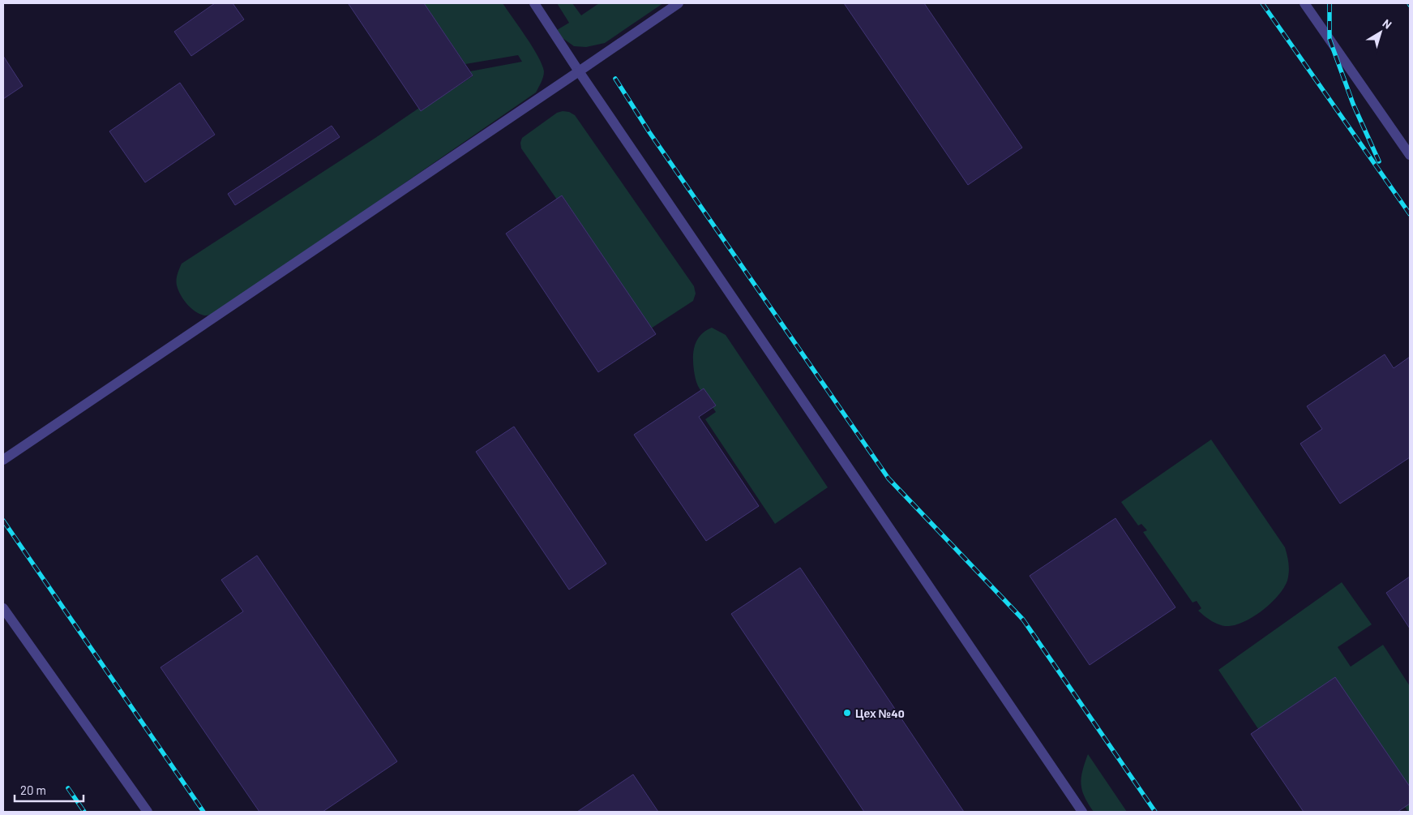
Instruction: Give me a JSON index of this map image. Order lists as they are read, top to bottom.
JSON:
{
  "places": ["Цех №40"],
  "scale_bar": "20 m",
  "north": "top right"
}
